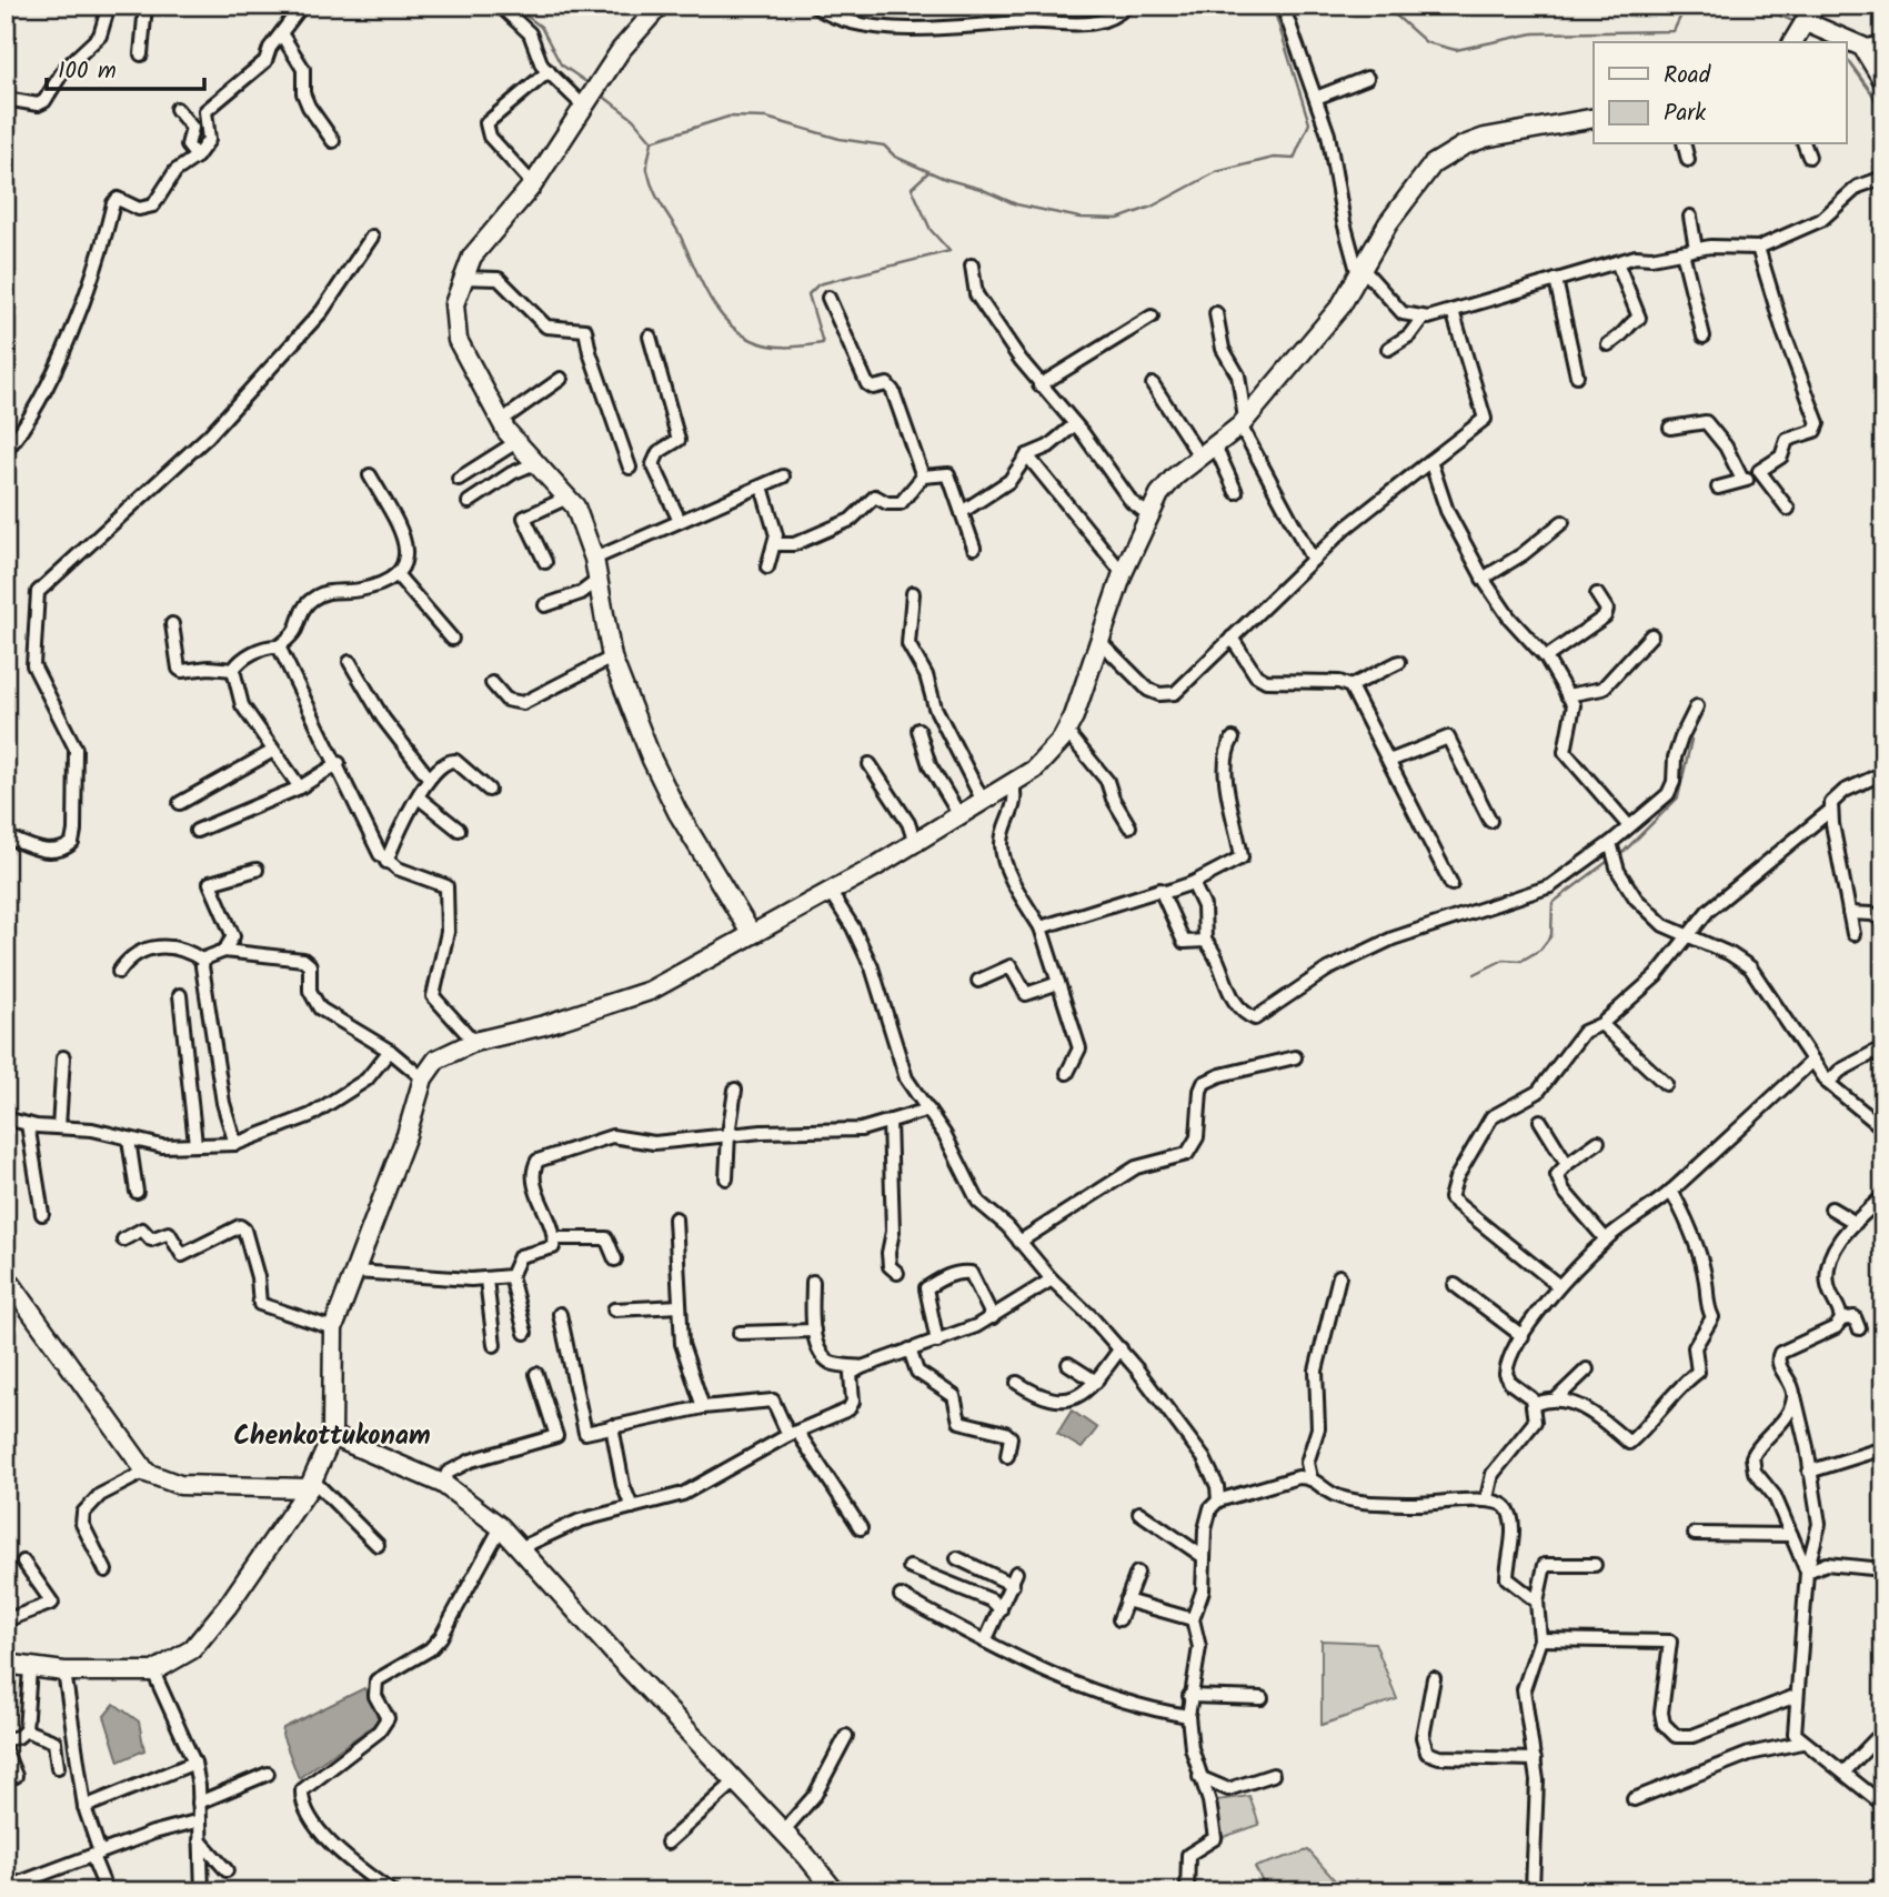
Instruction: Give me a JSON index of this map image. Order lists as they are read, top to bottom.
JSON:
{
  "districts": ["Chenkottukonam"],
  "legend": ["Road", "Park"],
  "scale_bar": "100 m"
}
